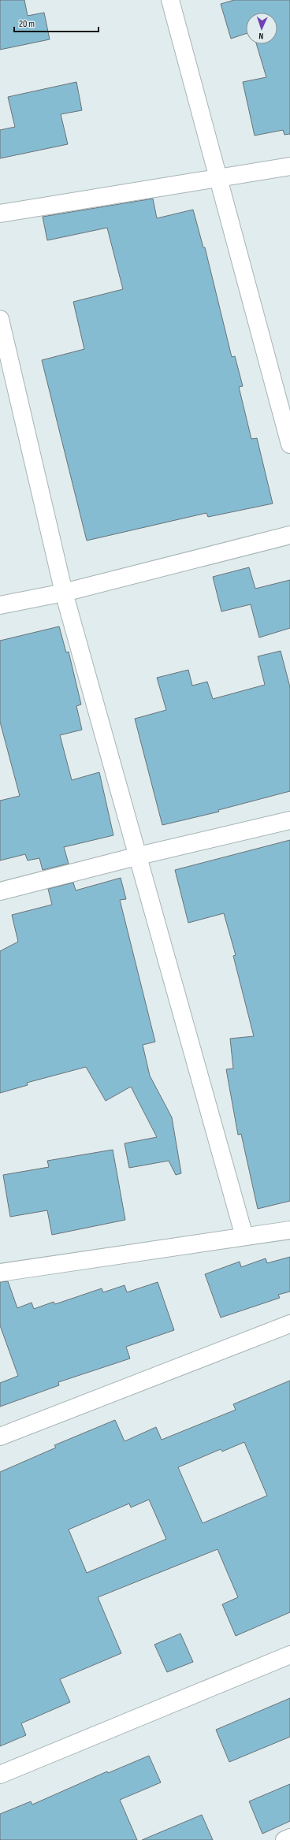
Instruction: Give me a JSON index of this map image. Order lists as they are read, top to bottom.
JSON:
{
  "scale_bar": "20 m",
  "north": "bottom"
}
